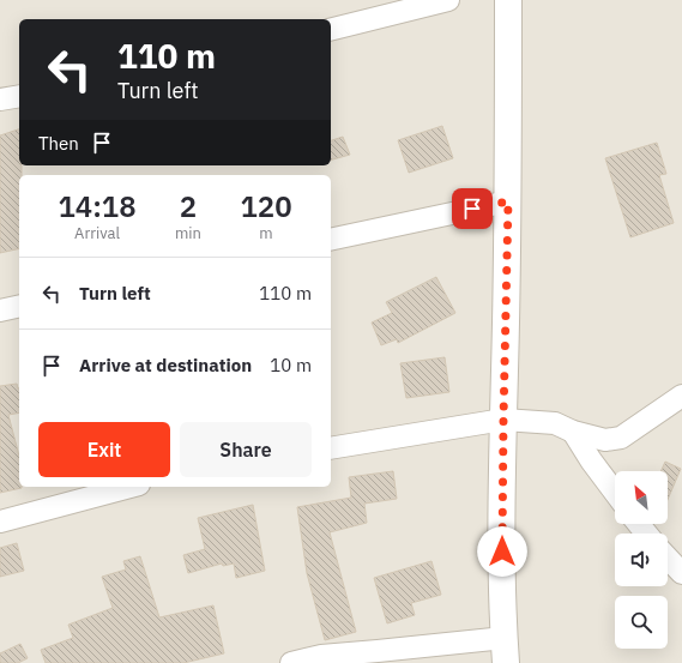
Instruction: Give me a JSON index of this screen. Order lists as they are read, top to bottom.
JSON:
{
  "north": "top left",
  "page": {
    "turn": ["110 m", "Turn left"],
    "then": "Then",
    "eta": [
      "14:18",
      "Arrival",
      "2",
      "min",
      "120",
      "m"
    ],
    "list": [
      {
        "name": "Turn left",
        "value": "110 m"
      },
      {
        "name": "Arrive at destination",
        "value": "10 m"
      }
    ],
    "buttons": ["Exit", "Share"]
  }
}
